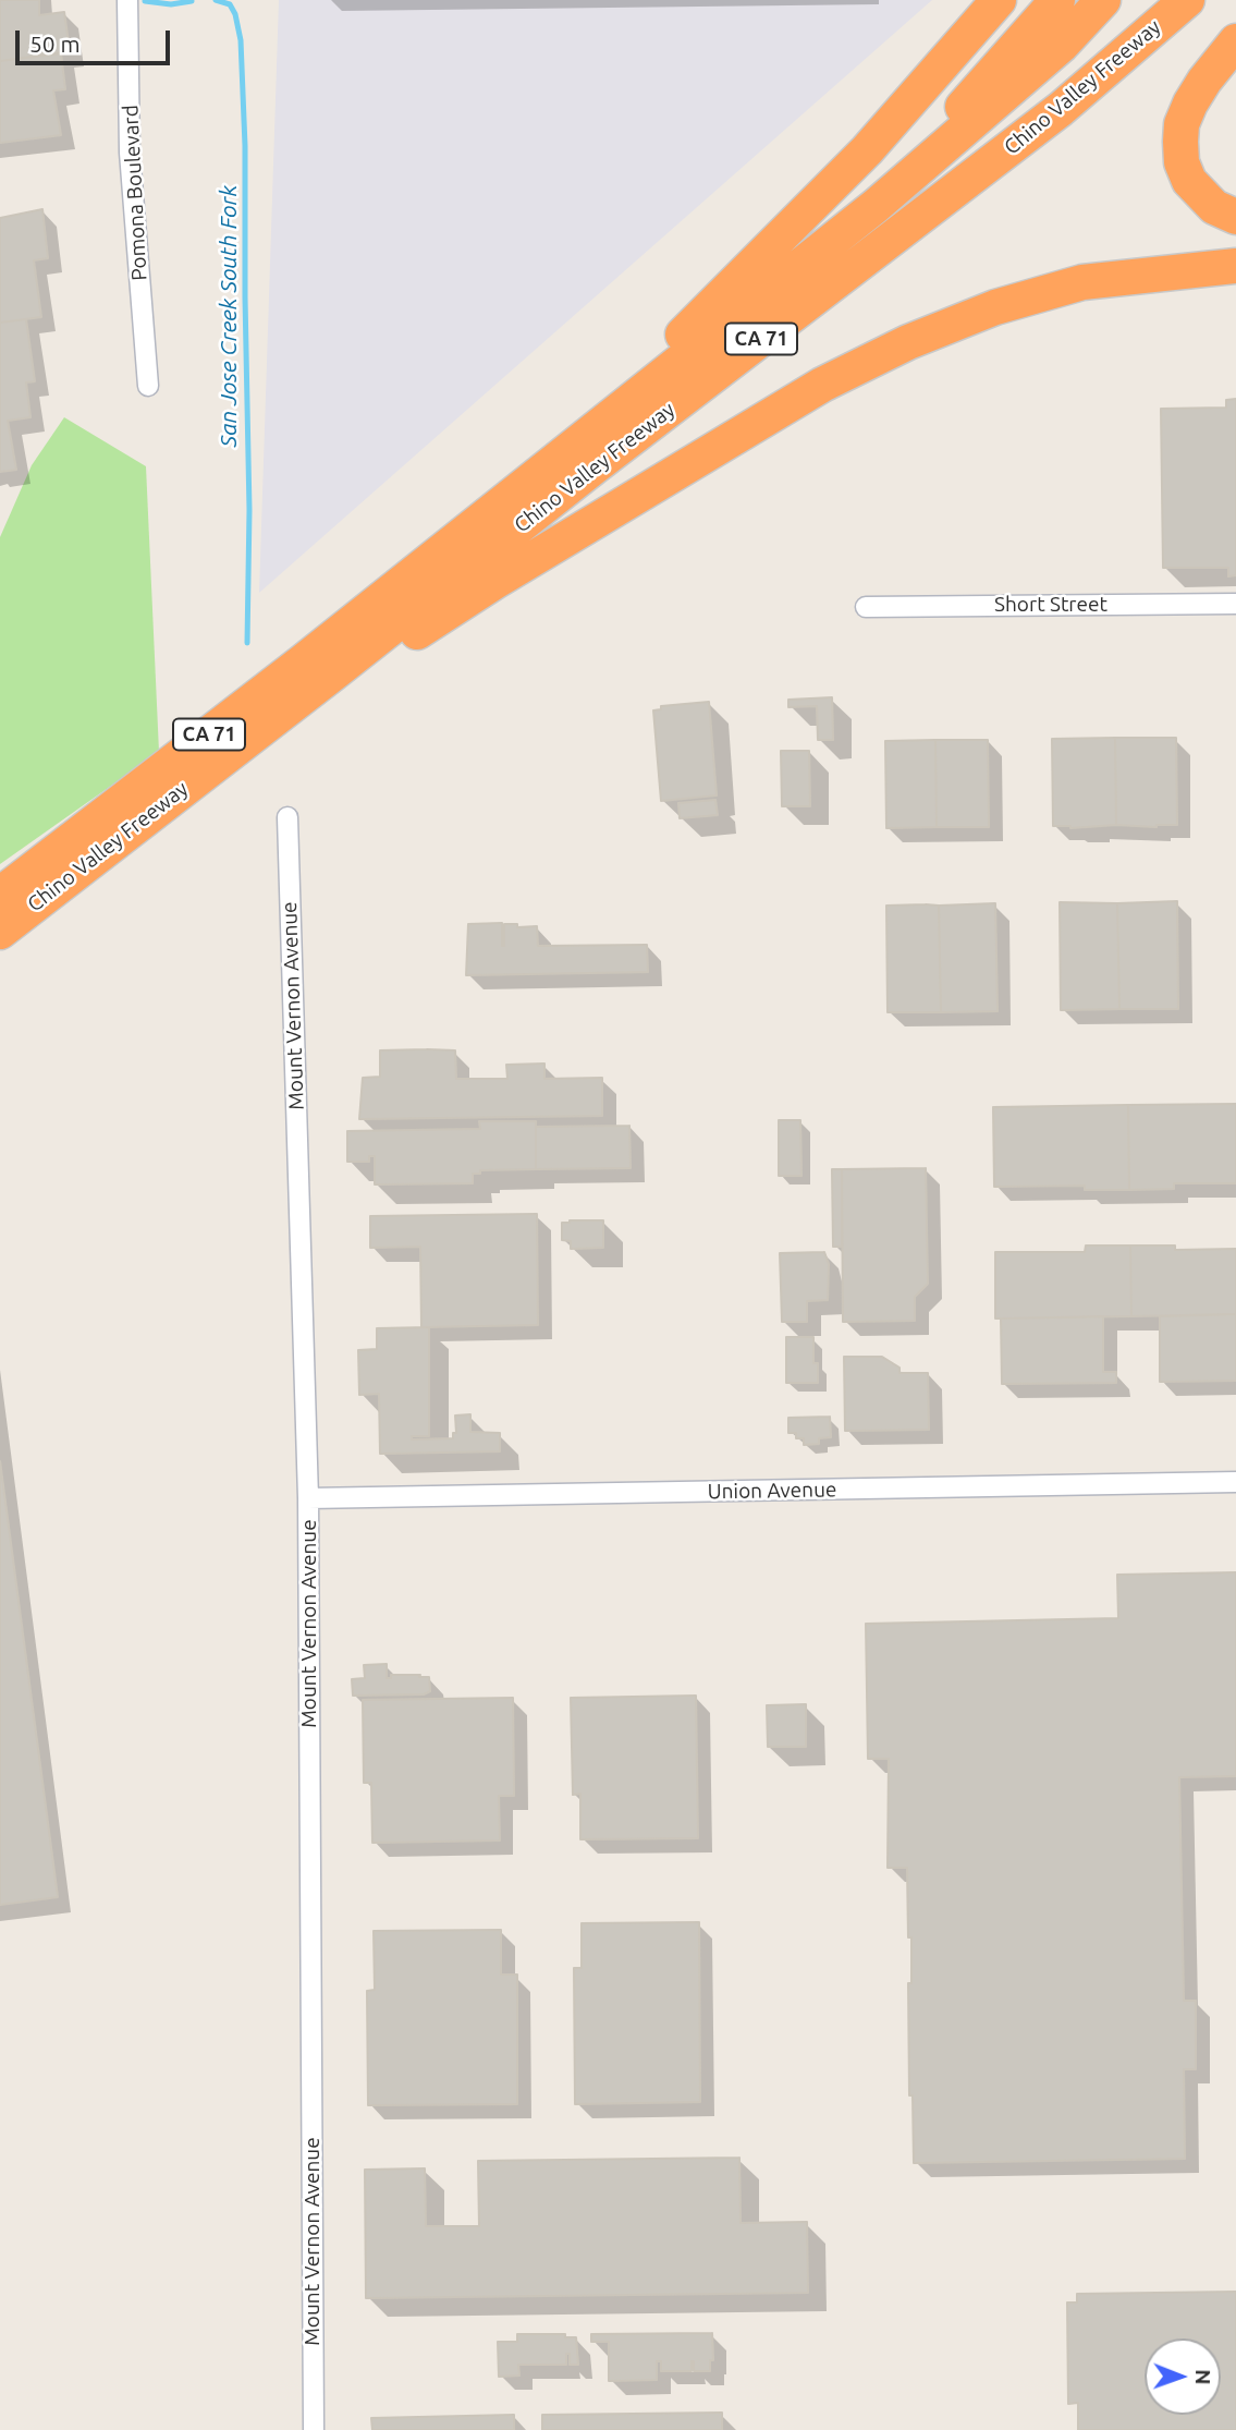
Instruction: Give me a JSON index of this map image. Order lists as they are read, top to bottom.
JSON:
{
  "streets": {
    "highway": ["Chino Valley Freeway", "CA 71"],
    "street": [
      "Pomona Boulevard",
      "Short Street",
      "Mount Vernon Avenue",
      "Union Avenue"
    ]
  },
  "crossings": [
    ["Mount Vernon Avenue", "Union Avenue"]
  ],
  "water": ["San Jose Creek South Fork"],
  "scale_bar": "50 m",
  "north": "right"
}
